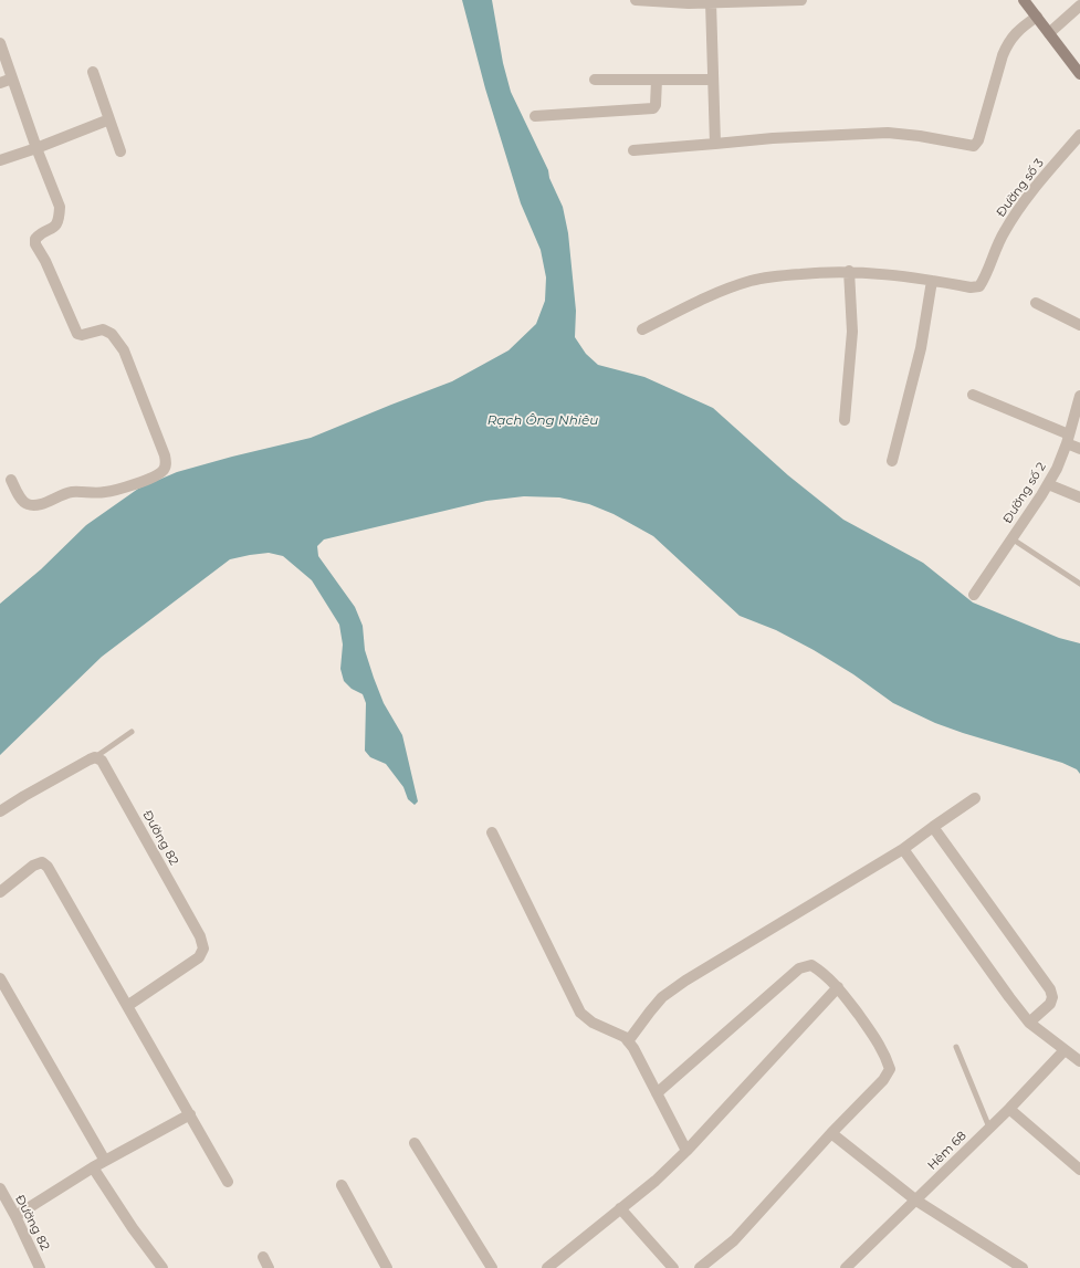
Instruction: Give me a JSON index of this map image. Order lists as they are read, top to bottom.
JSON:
{
  "streets": {
    "street": [
      "Đường số 3",
      "Đường số 2",
      "Đường 82",
      "Hẻm 68"
    ]
  },
  "water": ["Rạch Ông Nhiêu"]
}
